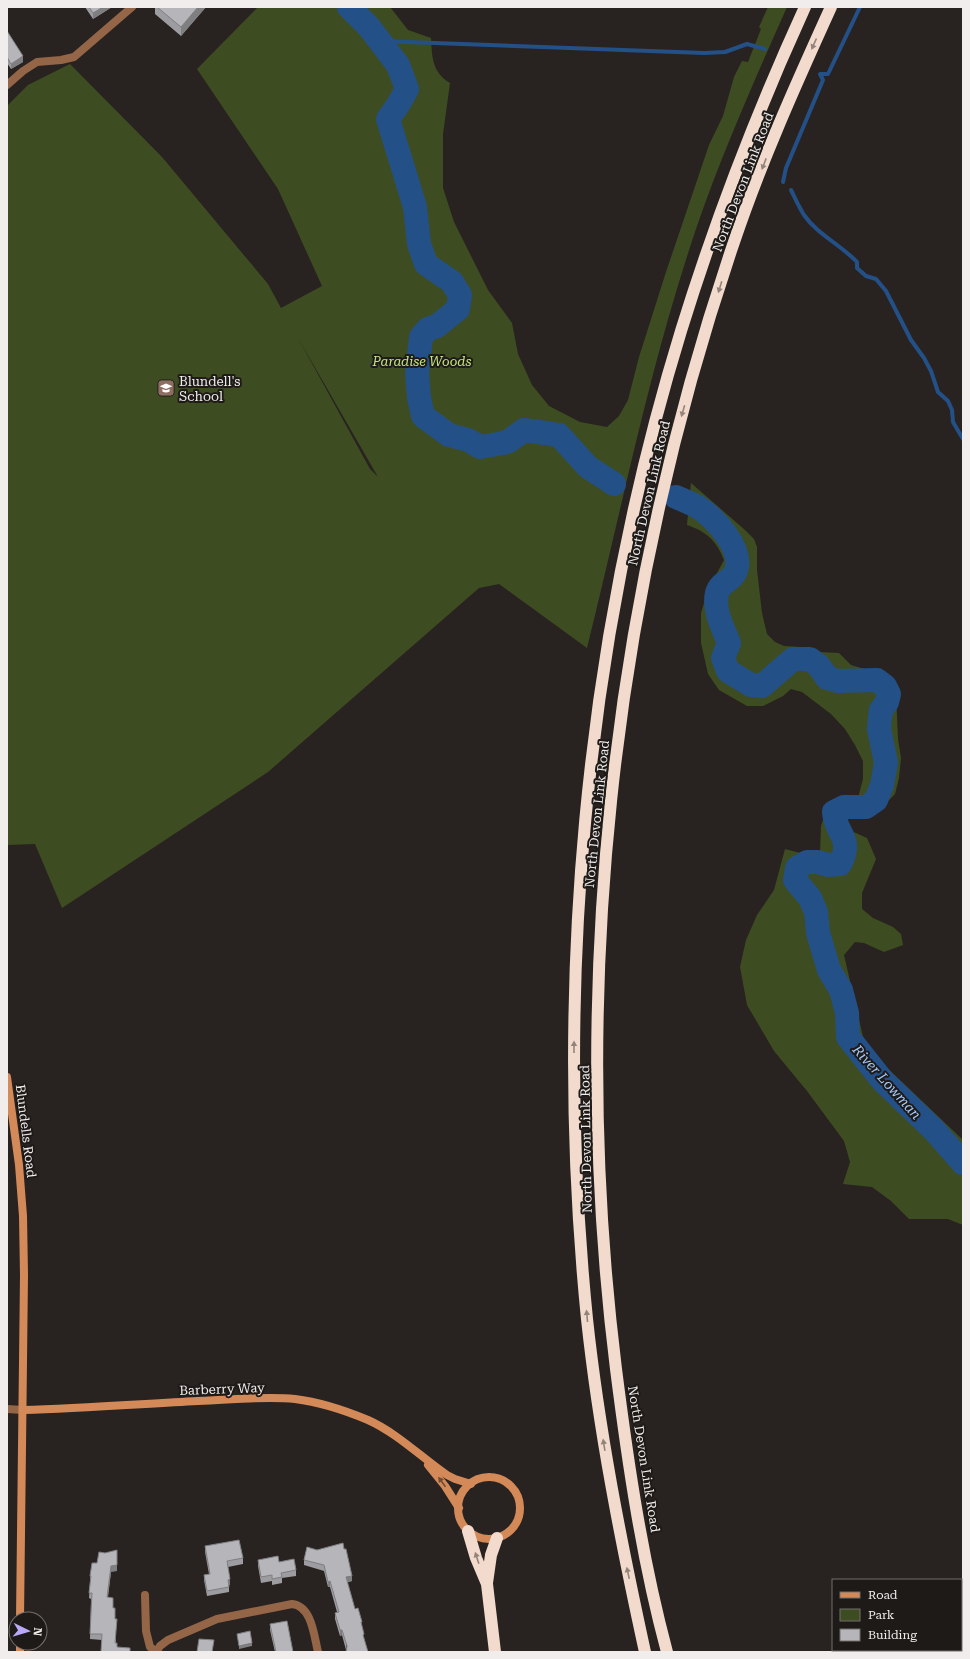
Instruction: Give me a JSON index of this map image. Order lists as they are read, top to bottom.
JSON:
{
  "streets": {
    "highway": ["North Devon Link Road"],
    "street": ["Blundells Road", "Barberry Way"]
  },
  "crossings": [
    ["Blundells Road", "Barberry Way"]
  ],
  "water": ["River Lowman"],
  "parks": ["Paradise Woods"],
  "places": {
    "school or university": ["Blundell's School"]
  },
  "legend": ["Road", "Park", "Building"],
  "north": "right"
}
